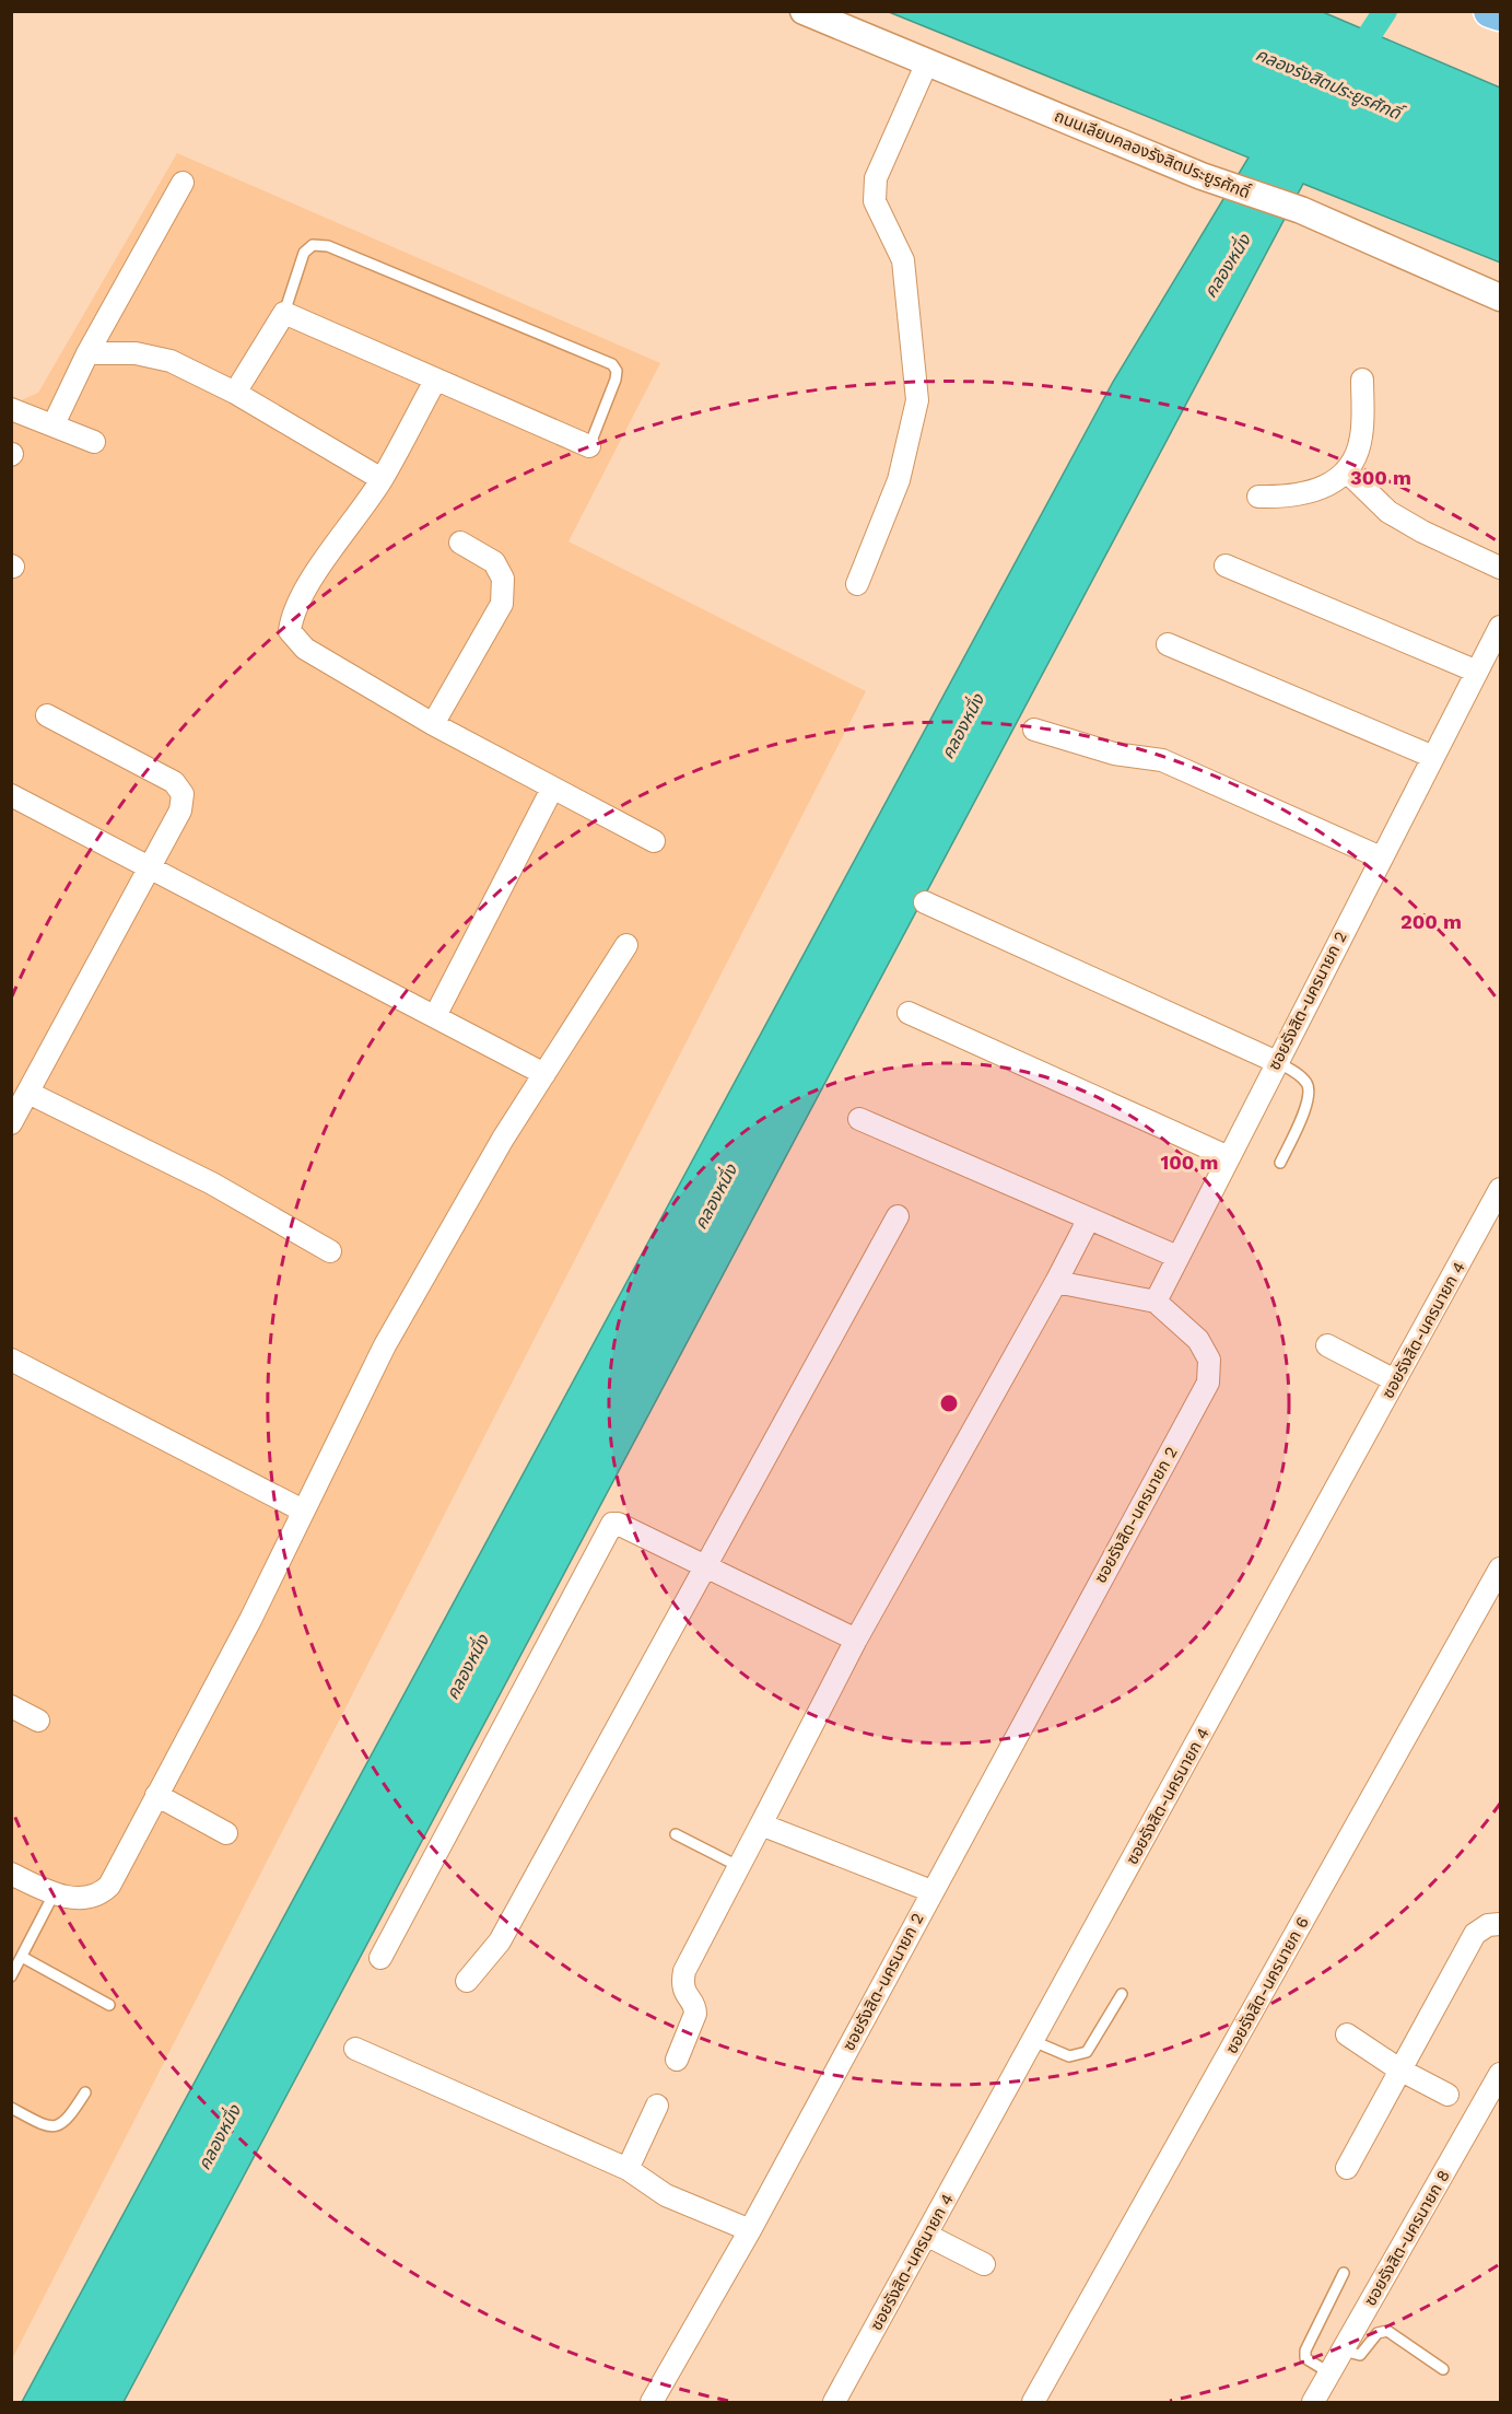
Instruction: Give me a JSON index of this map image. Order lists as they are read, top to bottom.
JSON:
{
  "streets": {
    "street": [
      "ถนนเลียบคลองรังสิตประยูรศักดิ์",
      "ซอยรังสิต-นครนายก 2",
      "ซอยรังสิต-นครนายก 4",
      "ซอยรังสิต-นครนายก 6",
      "ซอยรังสิต-นครนายก 8"
    ]
  },
  "water": ["คลองรังสิตประยูรศักดิ์", "คลองหนึ่ง"],
  "rings": ["300 m", "200 m", "100 m"]
}
